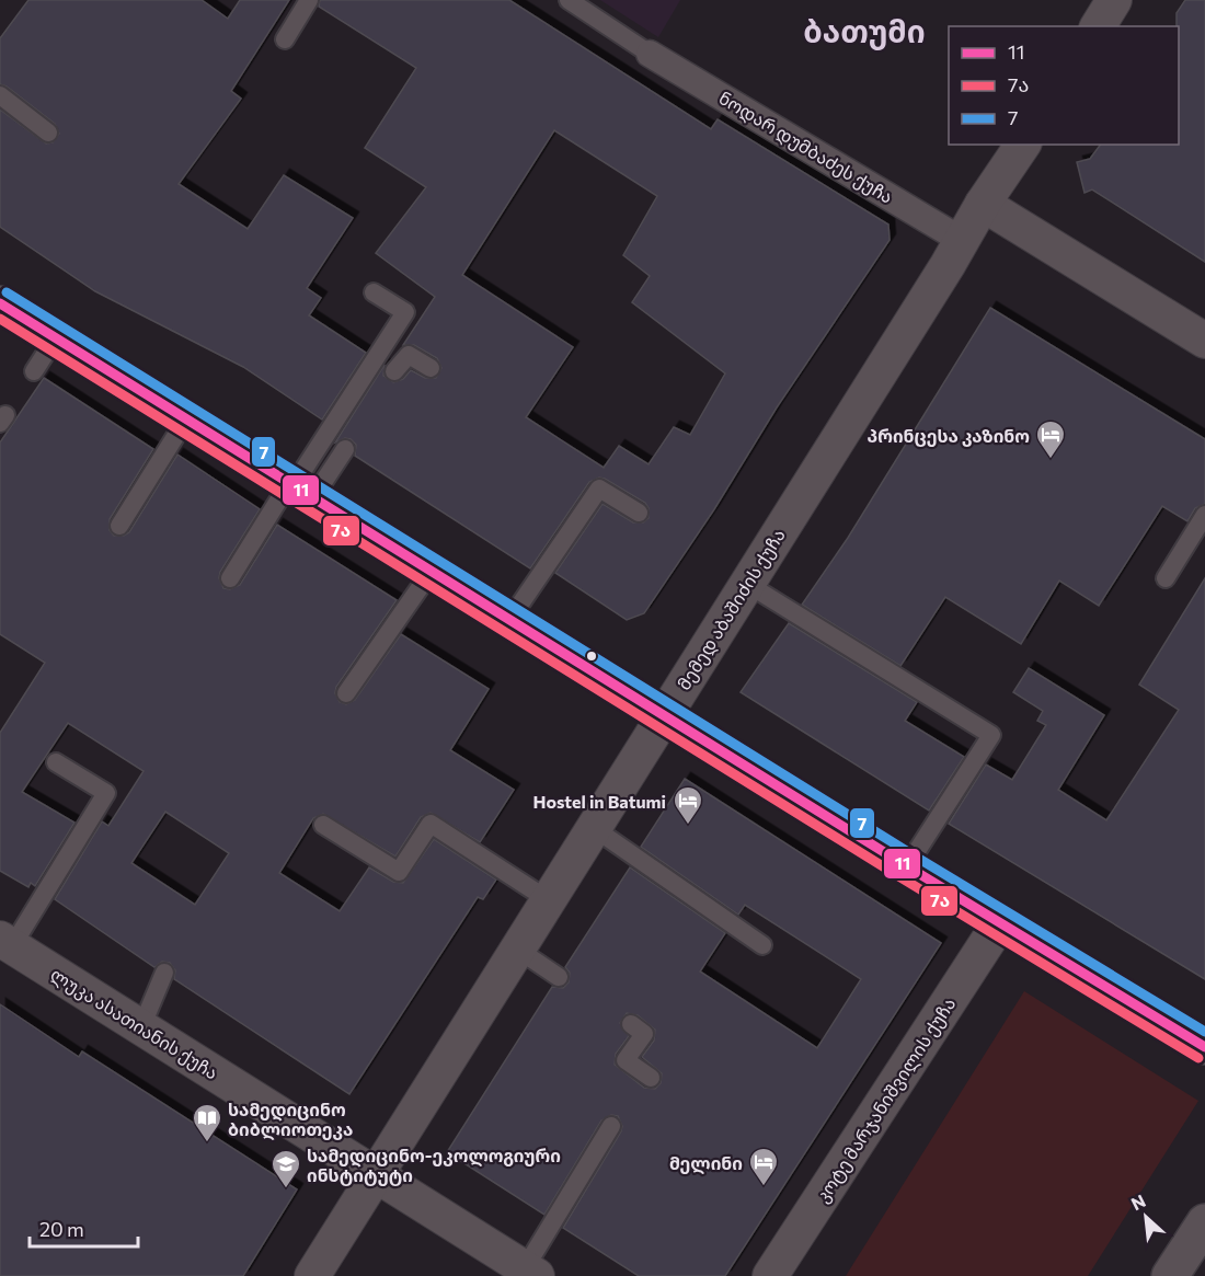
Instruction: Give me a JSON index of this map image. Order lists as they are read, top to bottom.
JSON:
{
  "streets": {
    "street": [
      "ნოდარ დუმბაძეს ქუჩა",
      "მემედ აბაშიძის ქუჩა",
      "ლუკა ასათიანის ქუჩა",
      "კოტე მარჯანიშვილის ქუჩა"
    ]
  },
  "crossings": [
    ["ნოდარ დუმბაძეს ქუჩა", "მემედ აბაშიძის ქუჩა"],
    ["მემედ აბაშიძის ქუჩა", "ლუკა ასათიანის ქუჩა"]
  ],
  "districts": ["ბათუმი"],
  "places": {
    "hotel": ["პრინცესა კაზინო", "Hostel in Batumi", "მელინი"],
    "library": ["სამედიცინო ბიბლიოთეკა"],
    "school or university": ["სამედიცინო-ეკოლოგიური ინსტიტუტი"]
  },
  "lines": ["transit line 7", "transit line 11", "transit line 7ა"],
  "legend": ["11", "7ა", "7"],
  "scale_bar": "20 m",
  "north": "top left"
}
